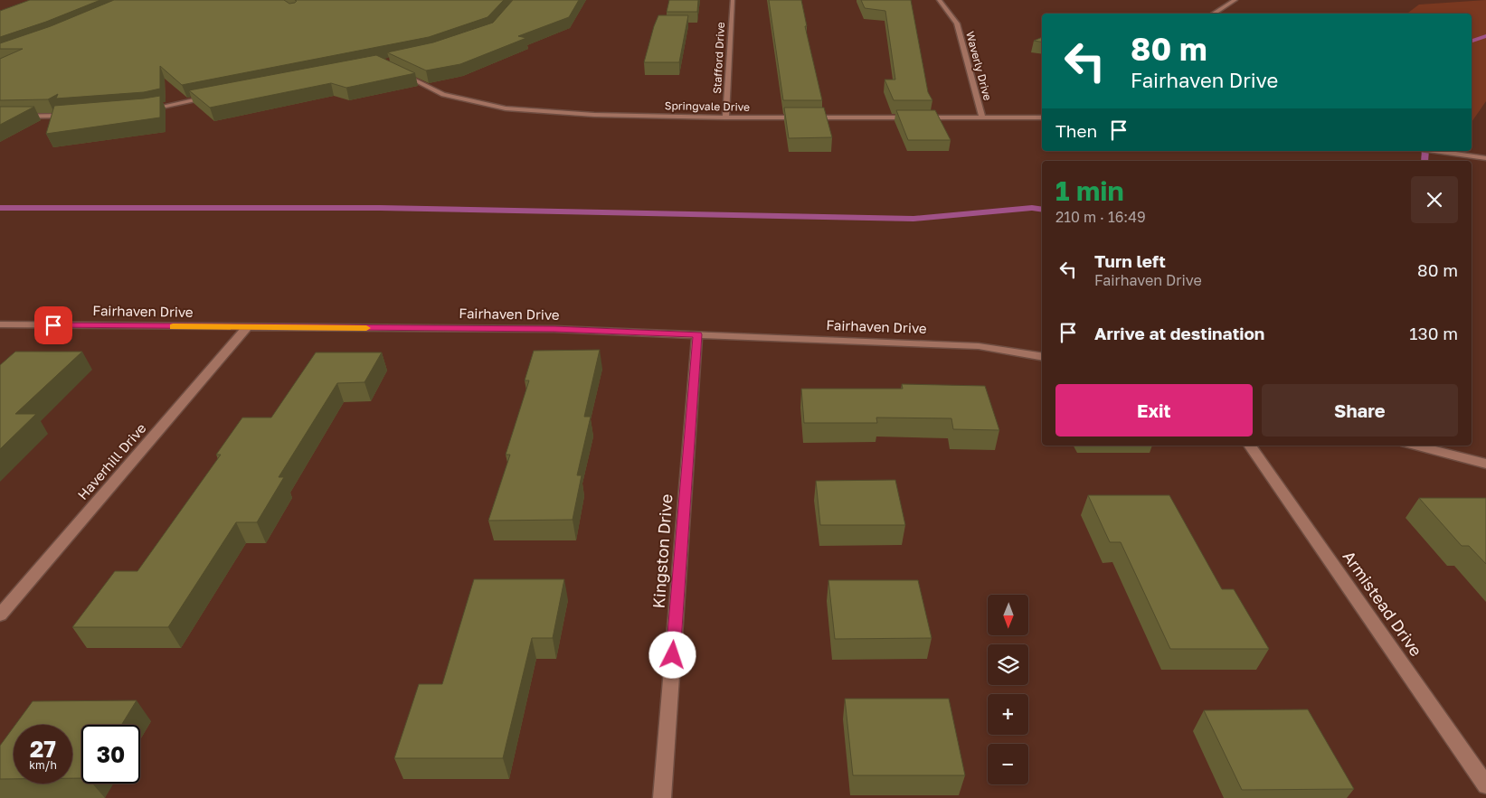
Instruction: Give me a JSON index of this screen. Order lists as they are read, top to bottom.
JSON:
{
  "streets": {
    "street": [
      "Stafford Drive",
      "Waverly Drive",
      "Springvale Drive",
      "Fairhaven Drive",
      "Haverhill Drive",
      "Kingston Drive",
      "Armistead Drive"
    ]
  },
  "crossings": [
    ["Stafford Drive", "Springvale Drive"],
    ["Waverly Drive", "Springvale Drive"],
    ["Fairhaven Drive", "Haverhill Drive"],
    ["Fairhaven Drive", "Kingston Drive"]
  ],
  "north": "bottom",
  "page": {
    "turn": ["80 m", "Fairhaven Drive"],
    "then": "Then",
    "heading": ["1 min", "210 m · 16:49"],
    "list": [
      {
        "name": "Turn left",
        "note": "Fairhaven Drive",
        "value": "80 m"
      },
      {
        "name": "Arrive at destination",
        "value": "130 m"
      }
    ],
    "buttons": ["Exit", "Share"],
    "map_buttons": ["+", "−"],
    "speed": "27 km/h",
    "limit": "30"
  }
}
